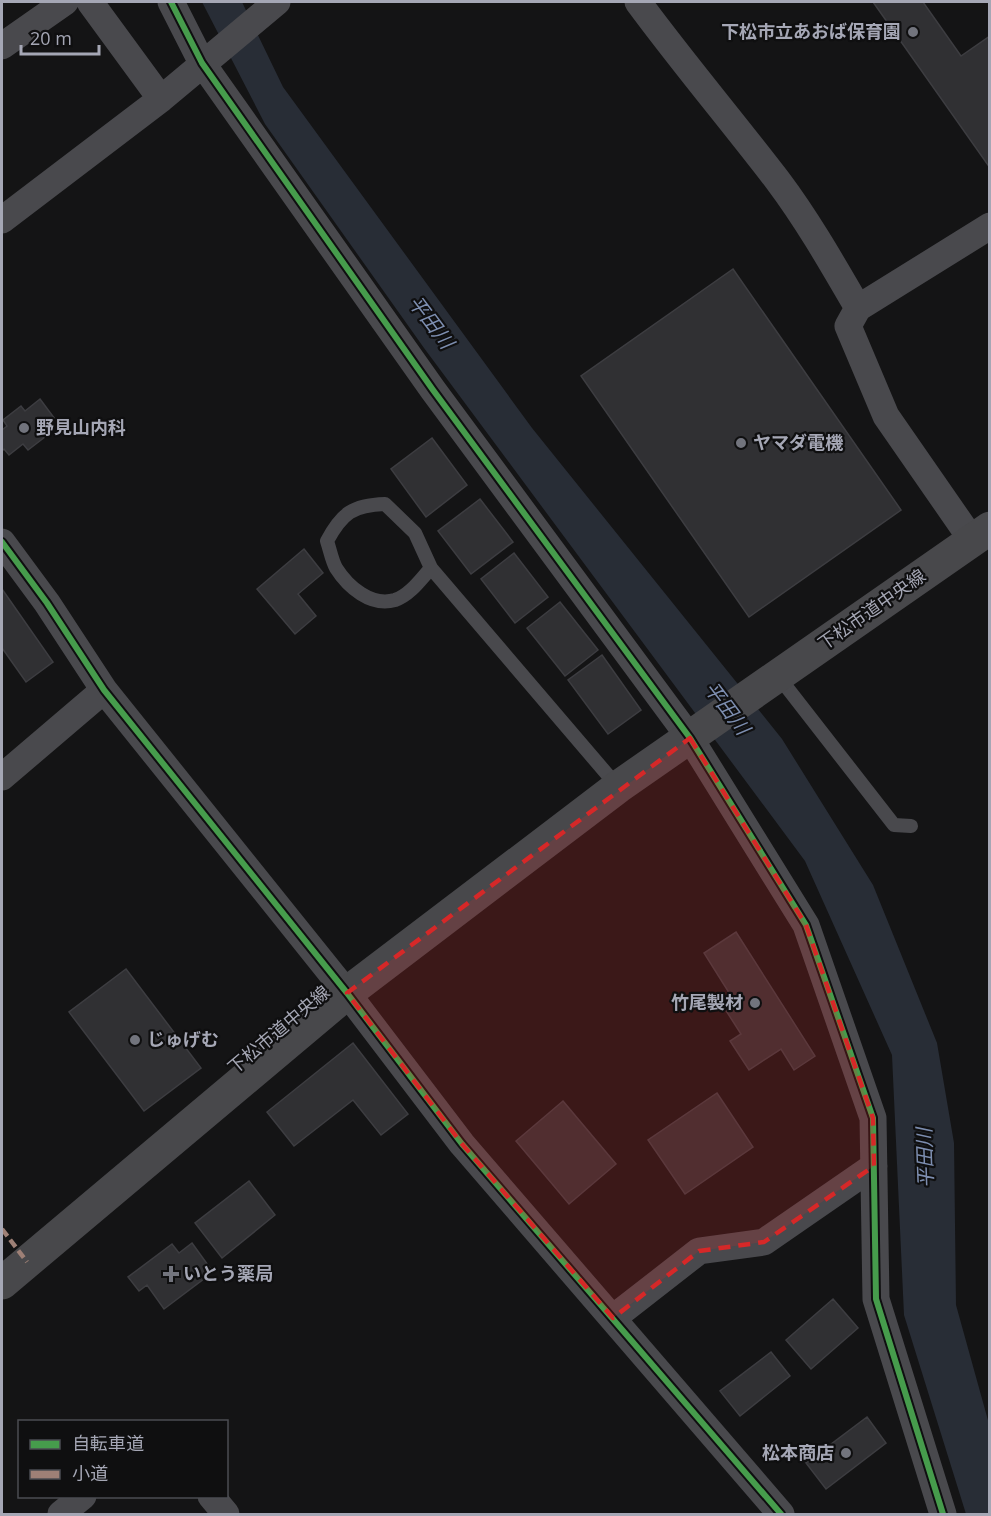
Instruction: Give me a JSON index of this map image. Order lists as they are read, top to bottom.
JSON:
{
  "streets": {
    "street": ["下松市道中央線"]
  },
  "water": ["平田川"],
  "places": {
    "other": [
      "下松市立あおば保育園",
      "野見山内科",
      "ヤマダ電機",
      "竹尾製材",
      "じゅげむ",
      "松本商店"
    ],
    "health": ["いとう薬局"]
  },
  "legend": ["自転車道", "小道"],
  "scale_bar": "20 m"
}
